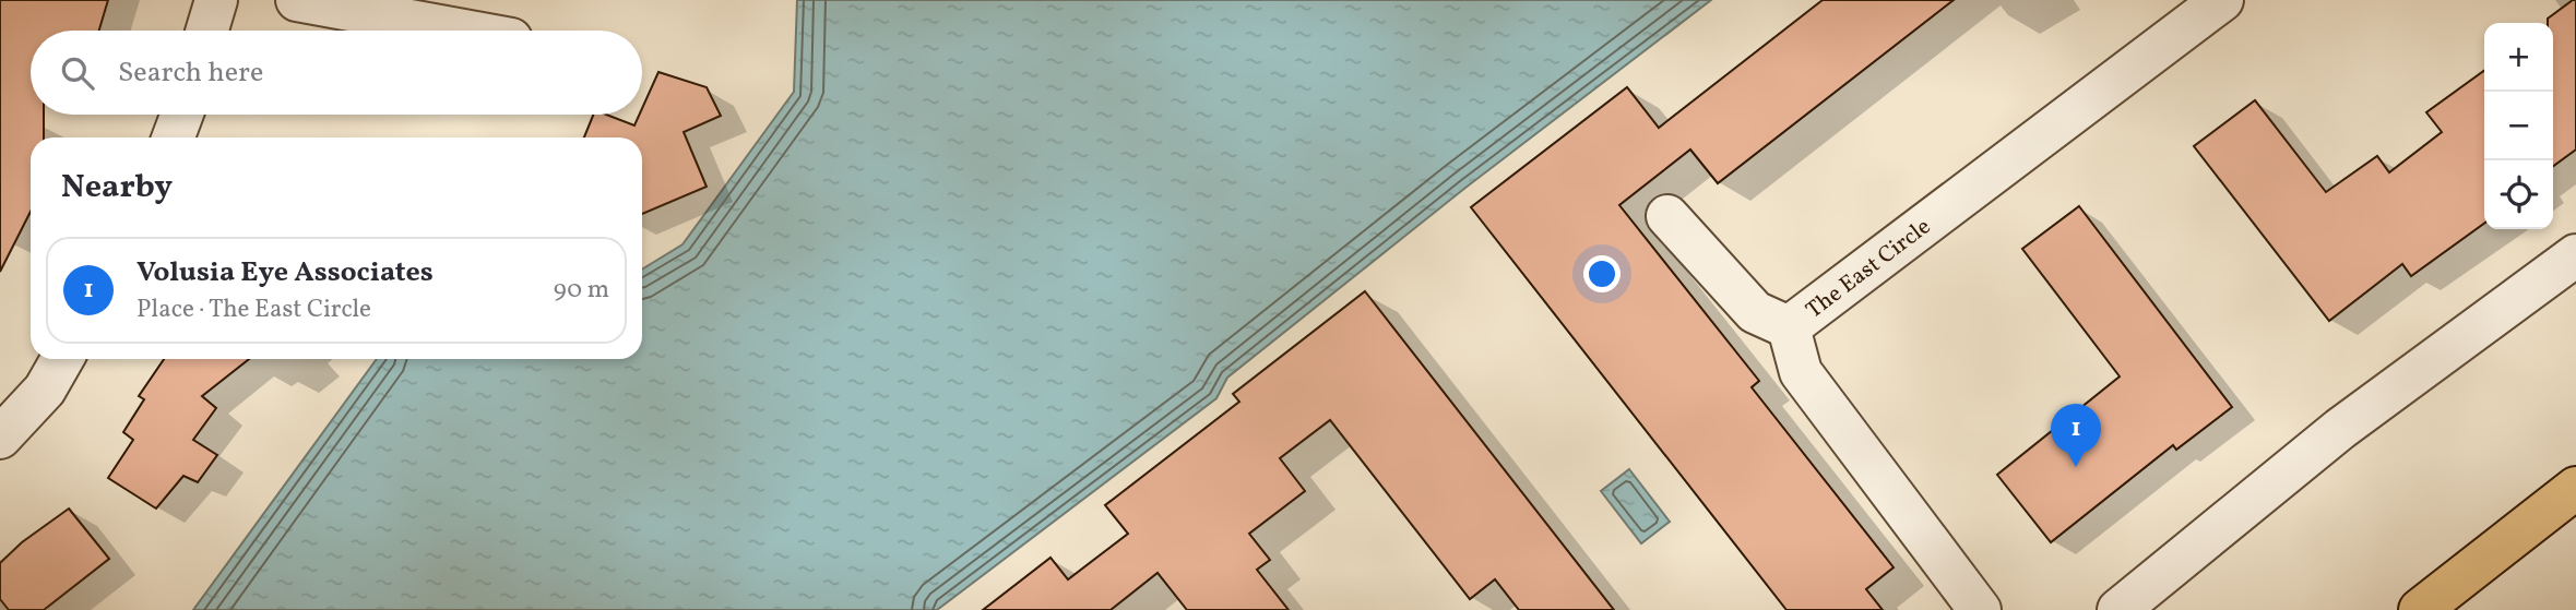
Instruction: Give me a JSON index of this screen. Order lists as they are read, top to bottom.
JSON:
{
  "streets": {
    "street": ["The East Circle"]
  },
  "page": {
    "map_buttons": ["+", "−"],
    "search": "Search here",
    "heading": "Nearby",
    "list": [
      {
        "mark": "1",
        "name": "Volusia Eye Associates",
        "note": "Place · The East Circle",
        "value": "90 m"
      }
    ],
    "pins": "1"
  }
}
